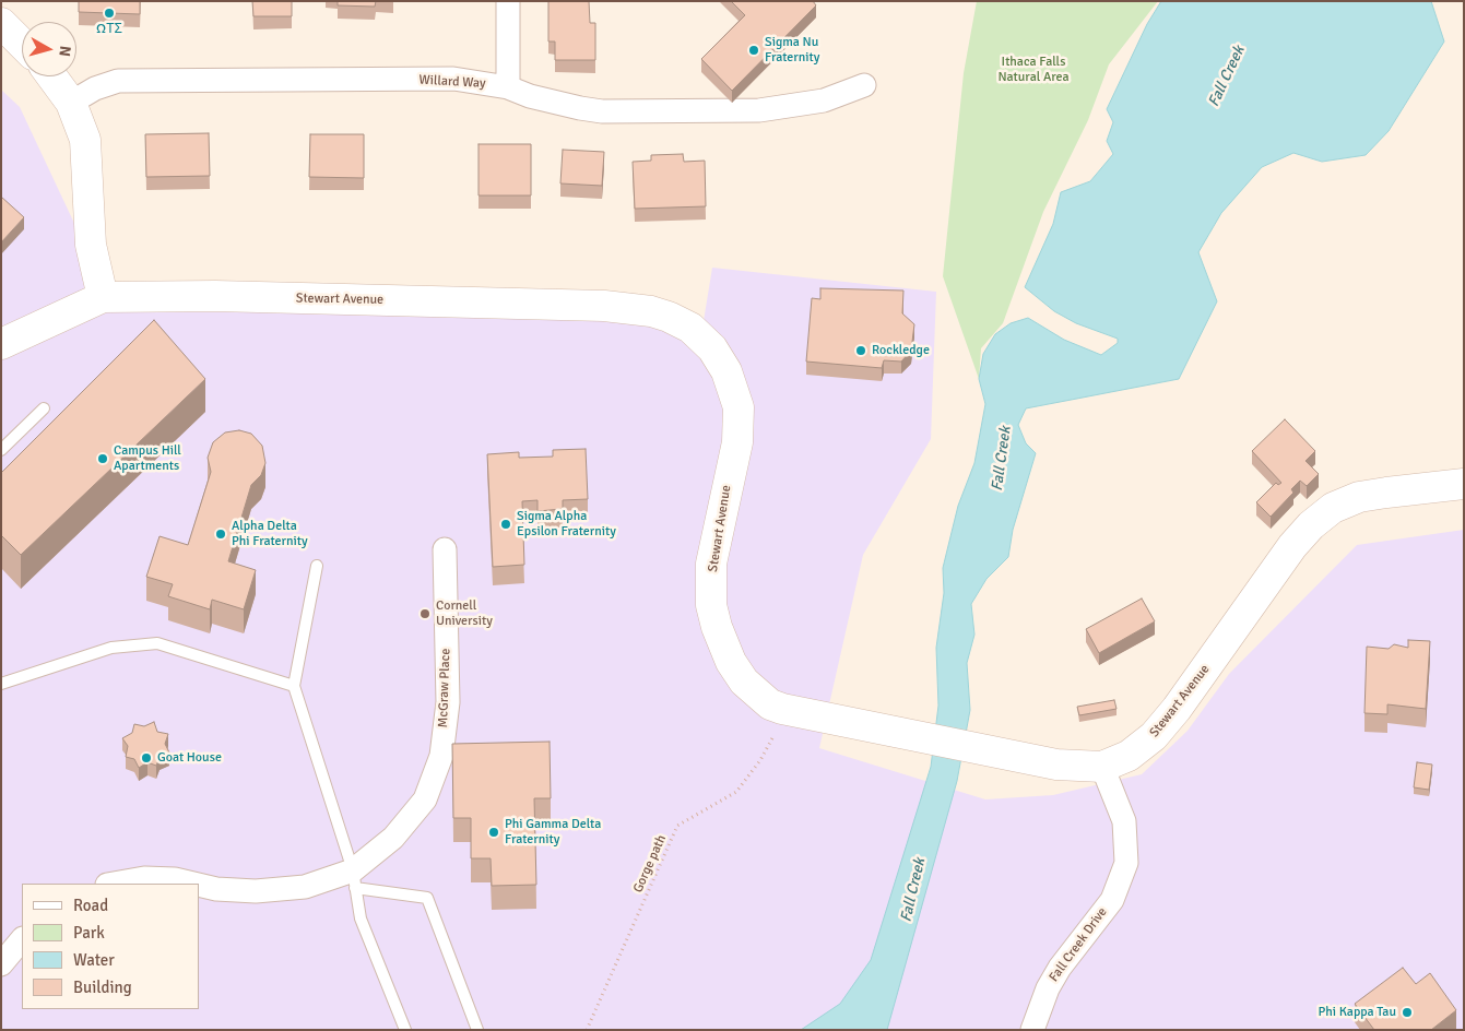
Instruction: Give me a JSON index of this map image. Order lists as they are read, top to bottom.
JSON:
{
  "streets": {
    "street": [
      "Willard Way",
      "Stewart Avenue",
      "McGraw Place",
      "Fall Creek Drive"
    ],
    "path": ["Gorge path"]
  },
  "crossings": [
    ["Stewart Avenue", "Gorge path"],
    ["Stewart Avenue", "Fall Creek Drive"]
  ],
  "water": ["Fall Creek"],
  "parks": ["Ithaca Falls Natural Area"],
  "places": [
    "ΩΤΣ",
    "Sigma Nu Fraternity",
    "Rockledge",
    "Campus Hill Apartments",
    "Sigma Alpha Epsilon Fraternity",
    "Alpha Delta Phi Fraternity",
    "Cornell University",
    "Goat House",
    "Phi Gamma Delta Fraternity",
    "Phi Kappa Tau"
  ],
  "legend": [
    "Road",
    "Park",
    "Water",
    "Building"
  ],
  "north": "right"
}
